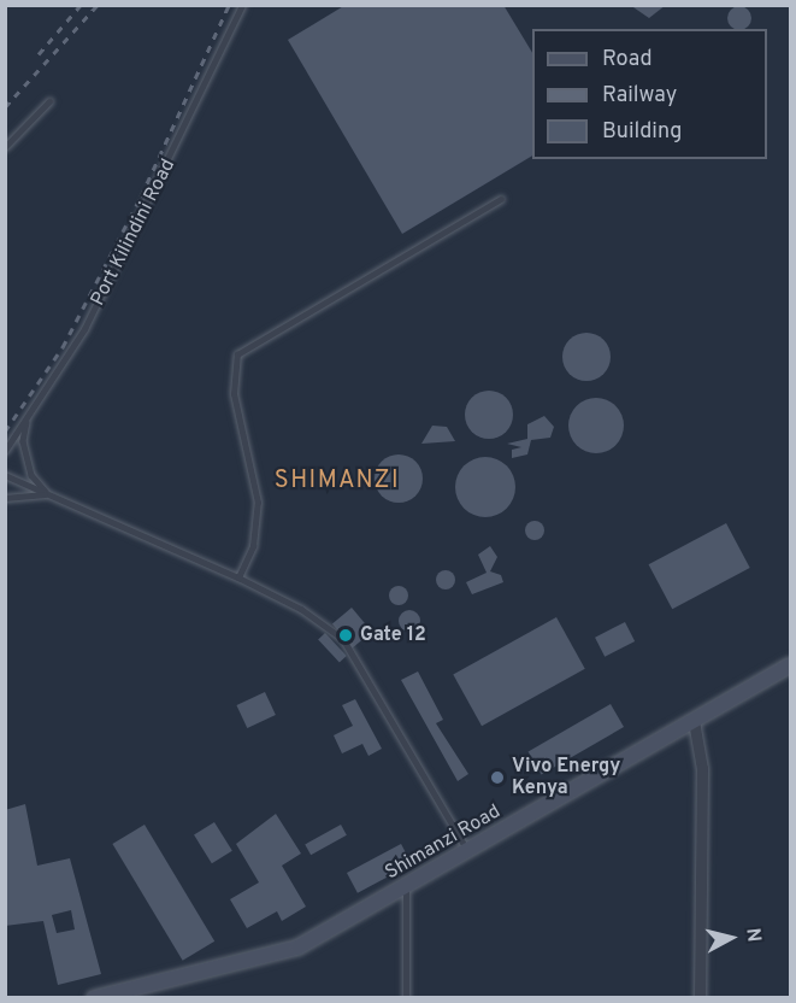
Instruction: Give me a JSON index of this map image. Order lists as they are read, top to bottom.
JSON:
{
  "streets": {
    "main road": ["Shimanzi Road"],
    "lane": ["Port Kilindini Road"]
  },
  "districts": ["SHIMANZI"],
  "places": ["Gate 12", "Vivo Energy Kenya"],
  "legend": ["Road", "Railway", "Building"],
  "north": "right"
}
